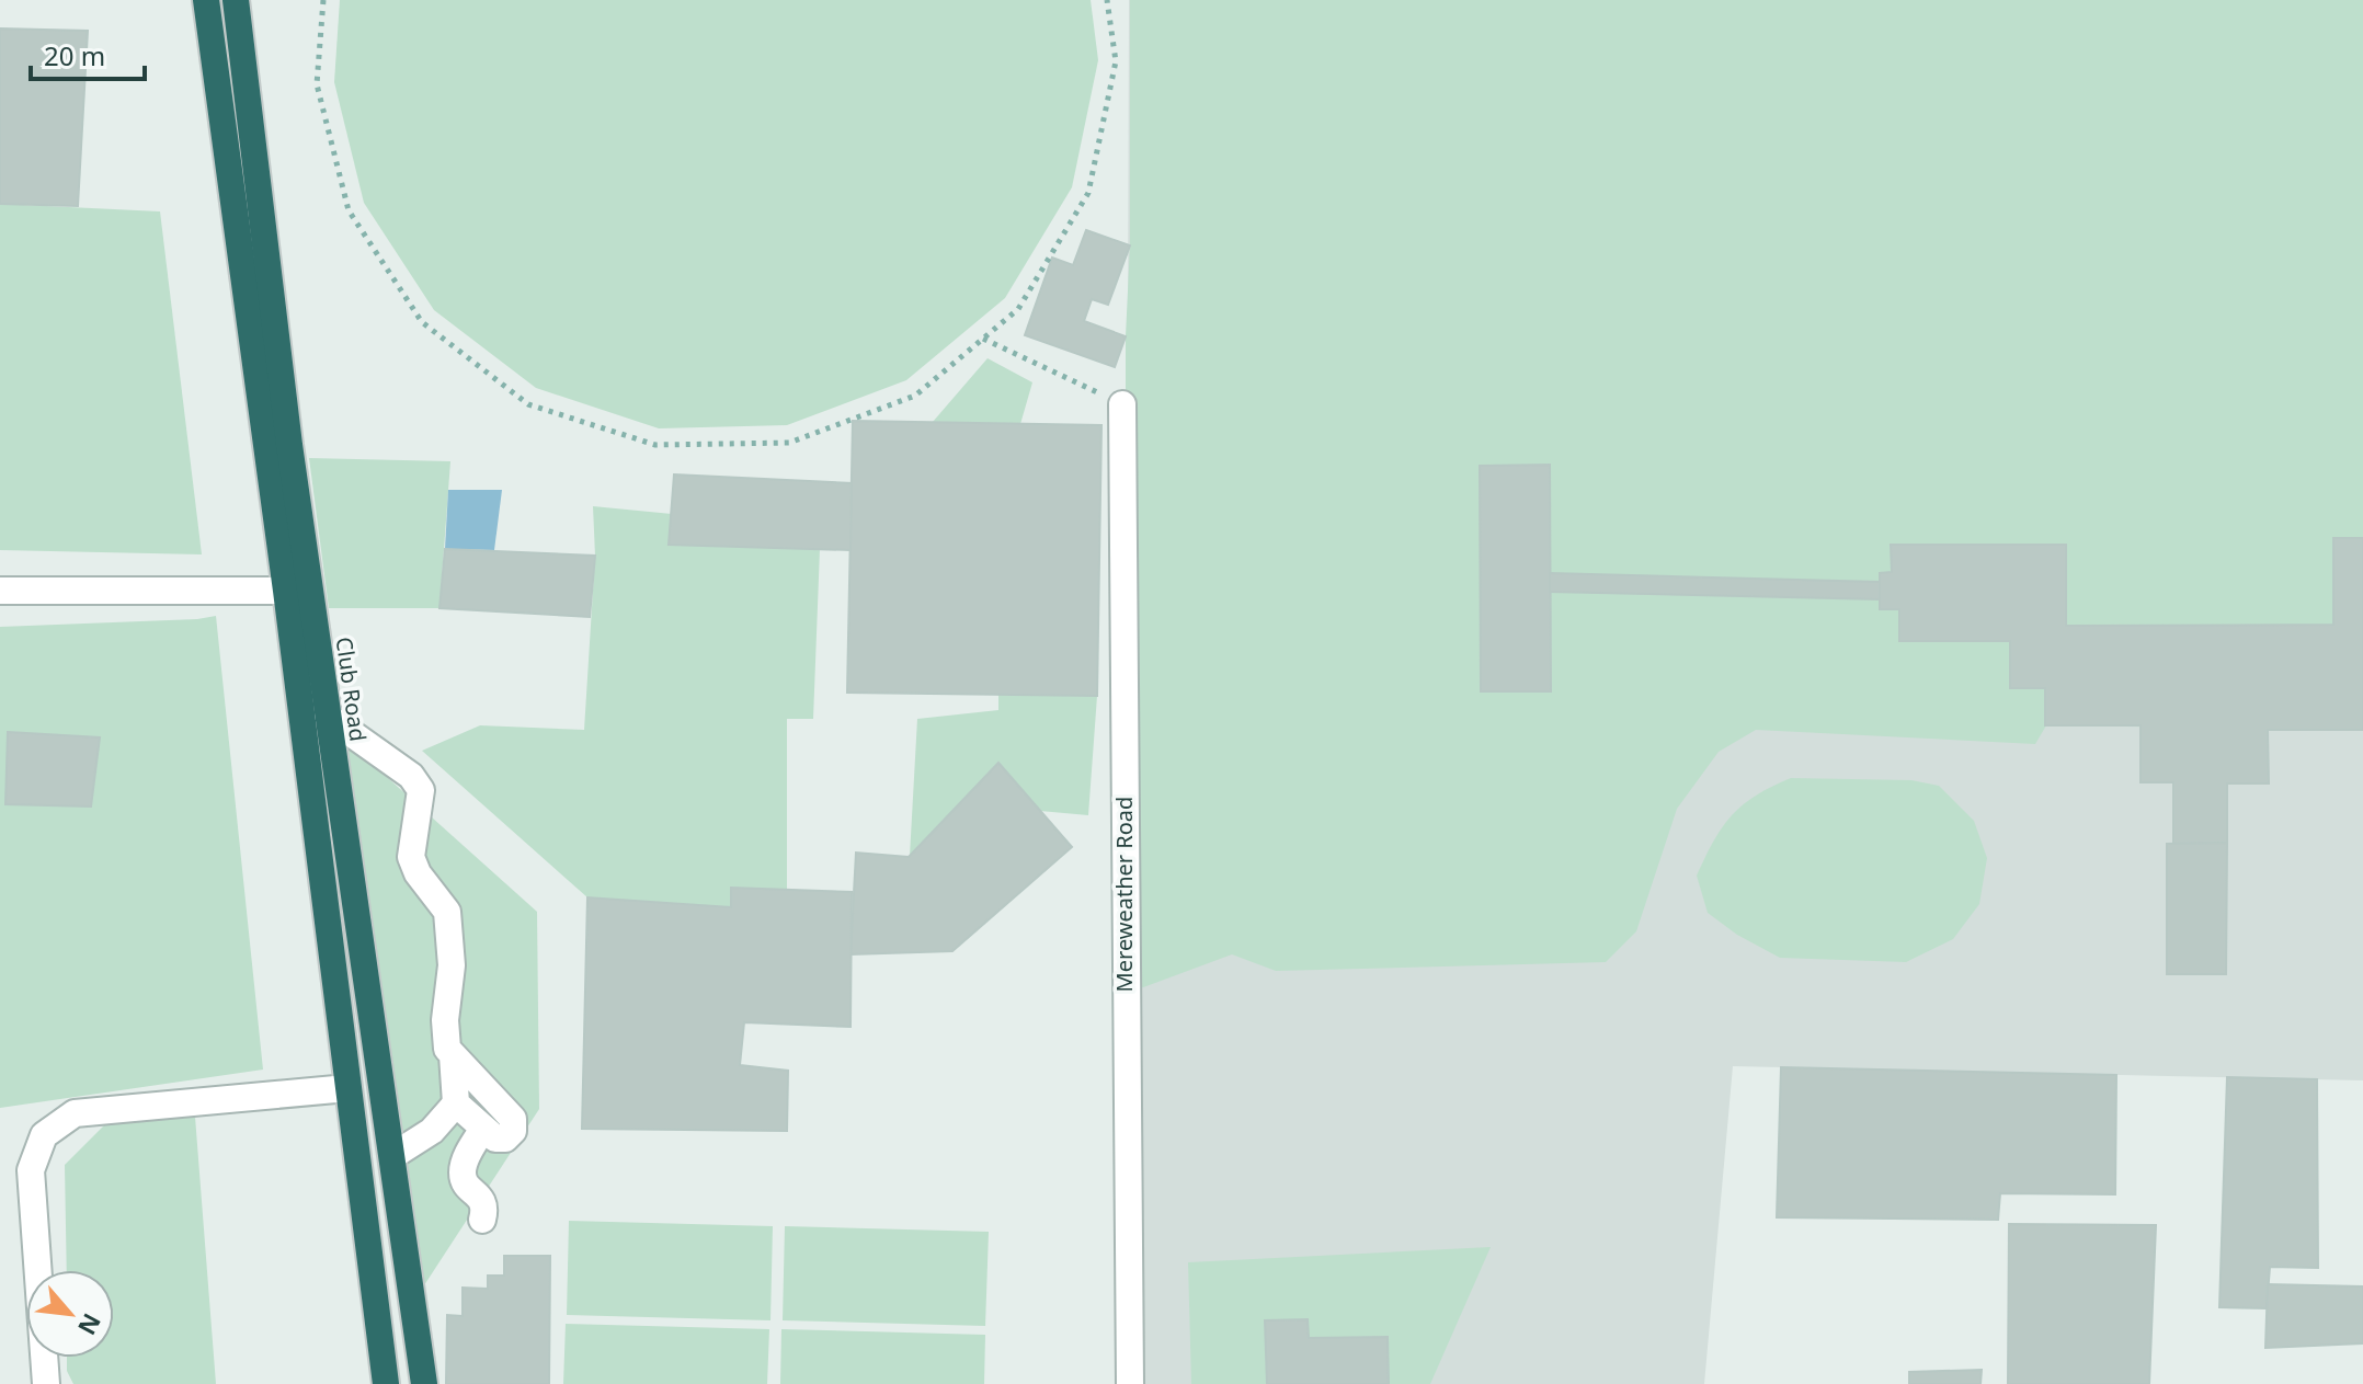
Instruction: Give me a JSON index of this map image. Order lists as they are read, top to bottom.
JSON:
{
  "streets": {
    "highway": ["Club Road"],
    "street": ["Mereweather Road"]
  },
  "scale_bar": "20 m",
  "north": "bottom right"
}
